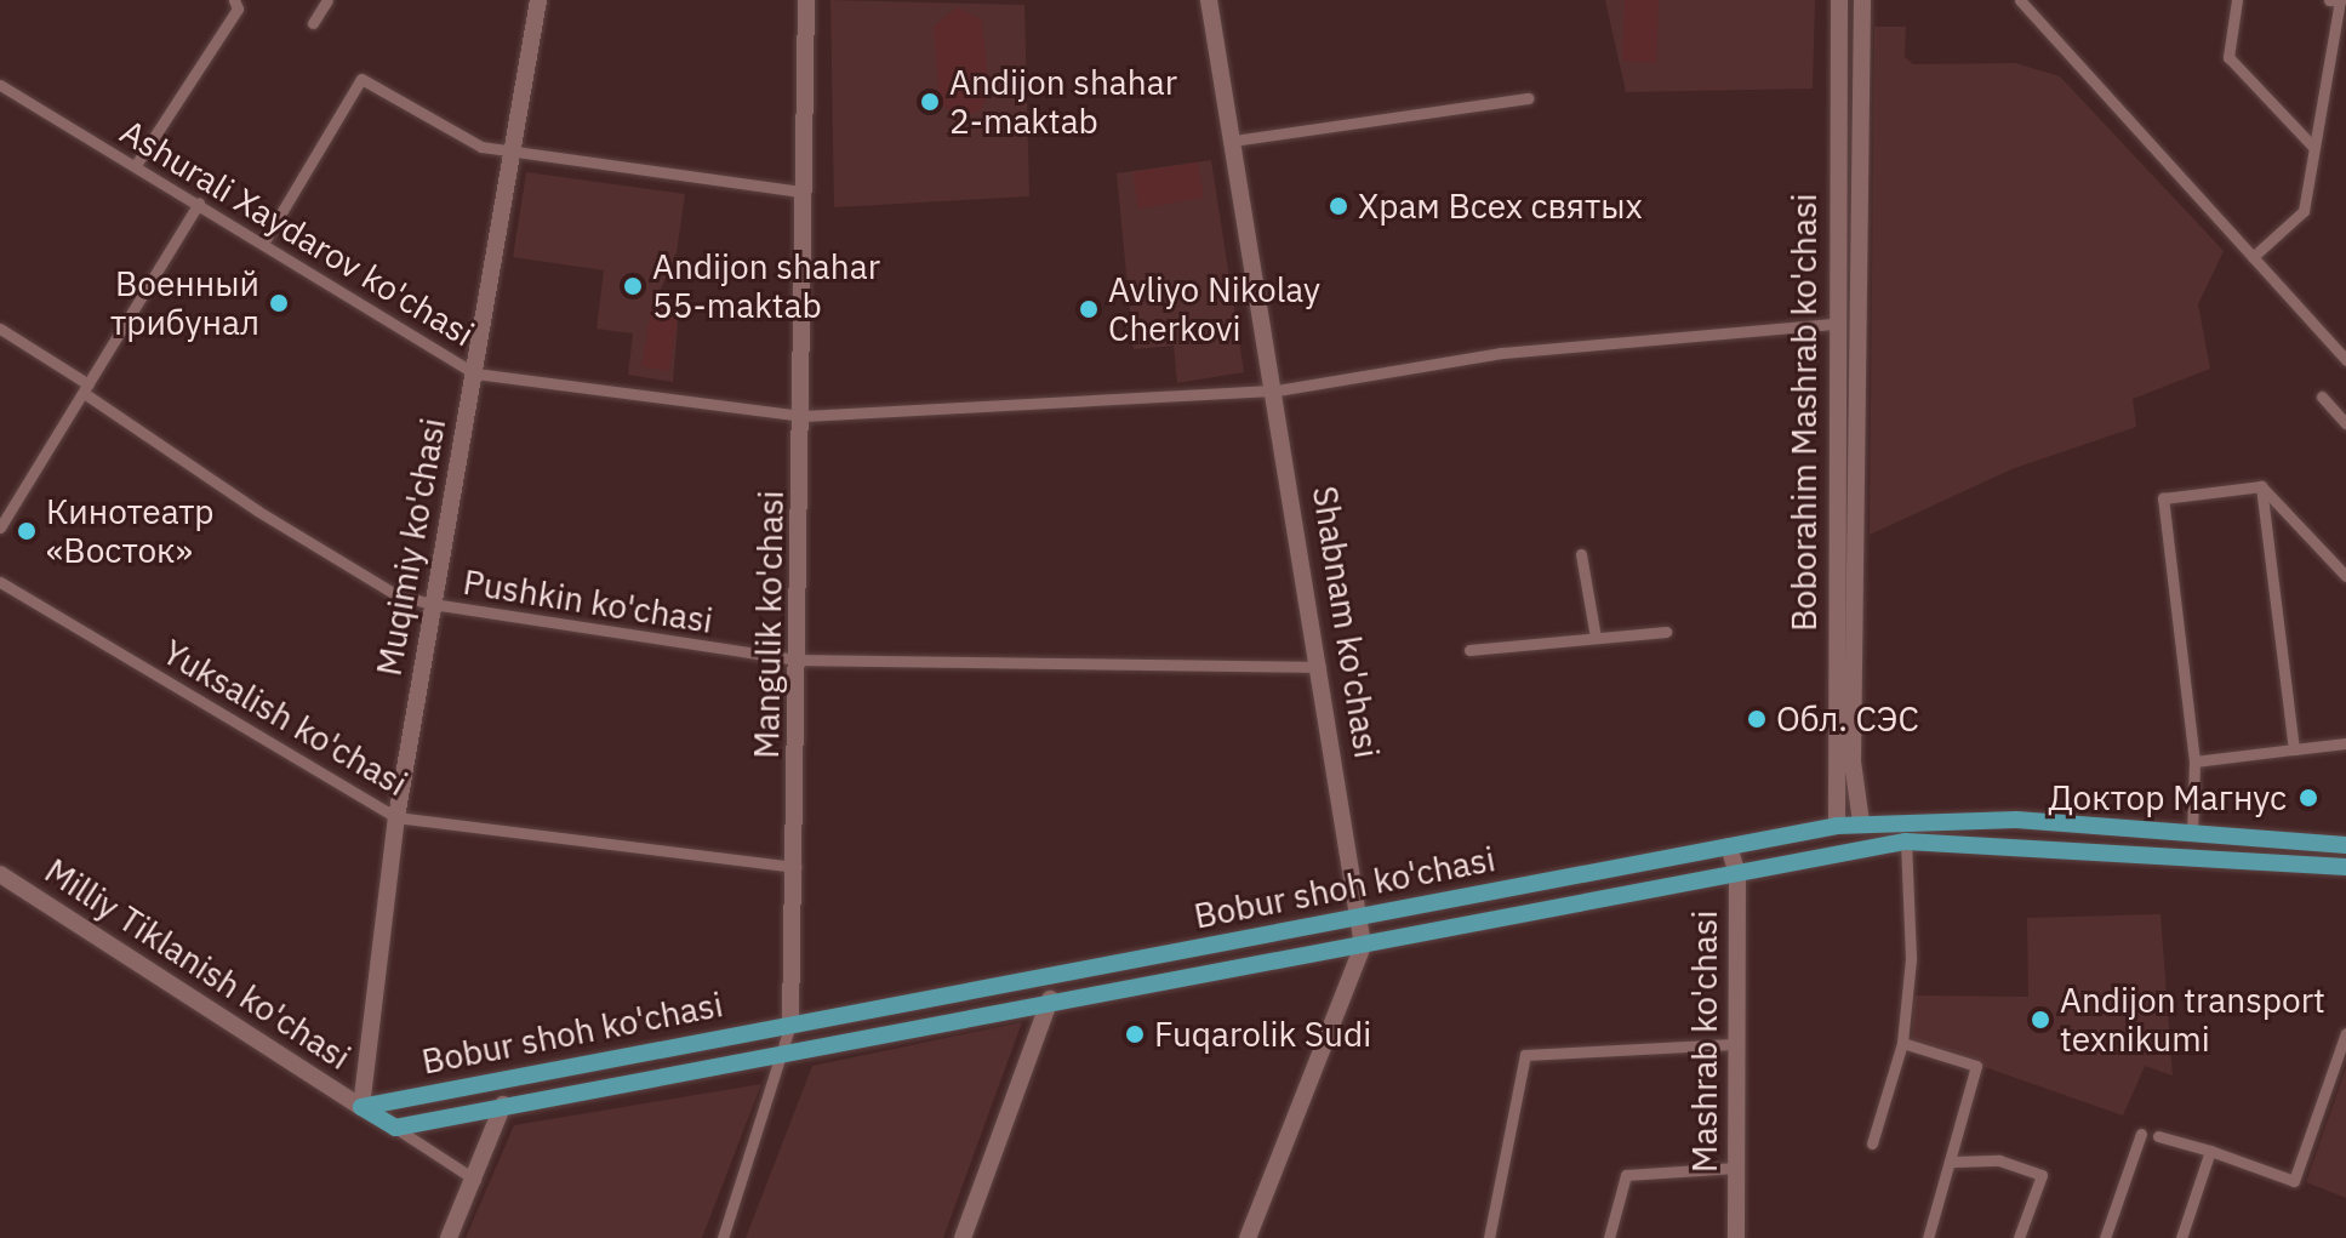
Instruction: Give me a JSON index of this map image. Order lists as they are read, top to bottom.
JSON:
{
  "streets": {
    "main road": ["Bobur shoh ko'chasi"],
    "street": [
      "Ashurali Xaydarov ko'chasi",
      "Boborahim Mashrab ko'chasi",
      "Muqimiy ko'chasi",
      "Pushkin ko'chasi",
      "Shabnam ko'chasi",
      "Mangulik ko'chasi",
      "Yuksalish ko'chasi",
      "Milliy Tiklanish ko'chasi",
      "Mashrab ko'chasi"
    ]
  },
  "crossings": [
    ["Ashurali Xaydarov ko'chasi", "Boborahim Mashrab ko'chasi"],
    ["Ashurali Xaydarov ko'chasi", "Muqimiy ko'chasi"],
    ["Ashurali Xaydarov ko'chasi", "Shabnam ko'chasi"],
    ["Ashurali Xaydarov ko'chasi", "Mangulik ko'chasi"],
    ["Boborahim Mashrab ko'chasi", "Bobur shoh ko'chasi"],
    ["Muqimiy ko'chasi", "Pushkin ko'chasi"],
    ["Muqimiy ko'chasi", "Yuksalish ko'chasi"],
    ["Muqimiy ko'chasi", "Bobur shoh ko'chasi"],
    ["Muqimiy ko'chasi", "Milliy Tiklanish ko'chasi"],
    ["Pushkin ko'chasi", "Shabnam ko'chasi"],
    ["Pushkin ko'chasi", "Mangulik ko'chasi"],
    ["Shabnam ko'chasi", "Bobur shoh ko'chasi"],
    ["Mangulik ko'chasi", "Yuksalish ko'chasi"],
    ["Mangulik ko'chasi", "Bobur shoh ko'chasi"],
    ["Bobur shoh ko'chasi", "Milliy Tiklanish ko'chasi"],
    ["Bobur shoh ko'chasi", "Mashrab ko'chasi"]
  ],
  "places": [
    "Andijon shahar 2-maktab",
    "Храм Всех святых",
    "Andijon shahar 55-maktab",
    "Военный трибунал",
    "Avliyo Nikolay Cherkovi",
    "Кинотеатр «Восток»",
    "Обл. СЭС",
    "Доктор Магнус",
    "Andijon transport texnikumi",
    "Fuqarolik Sudi"
  ]
}
